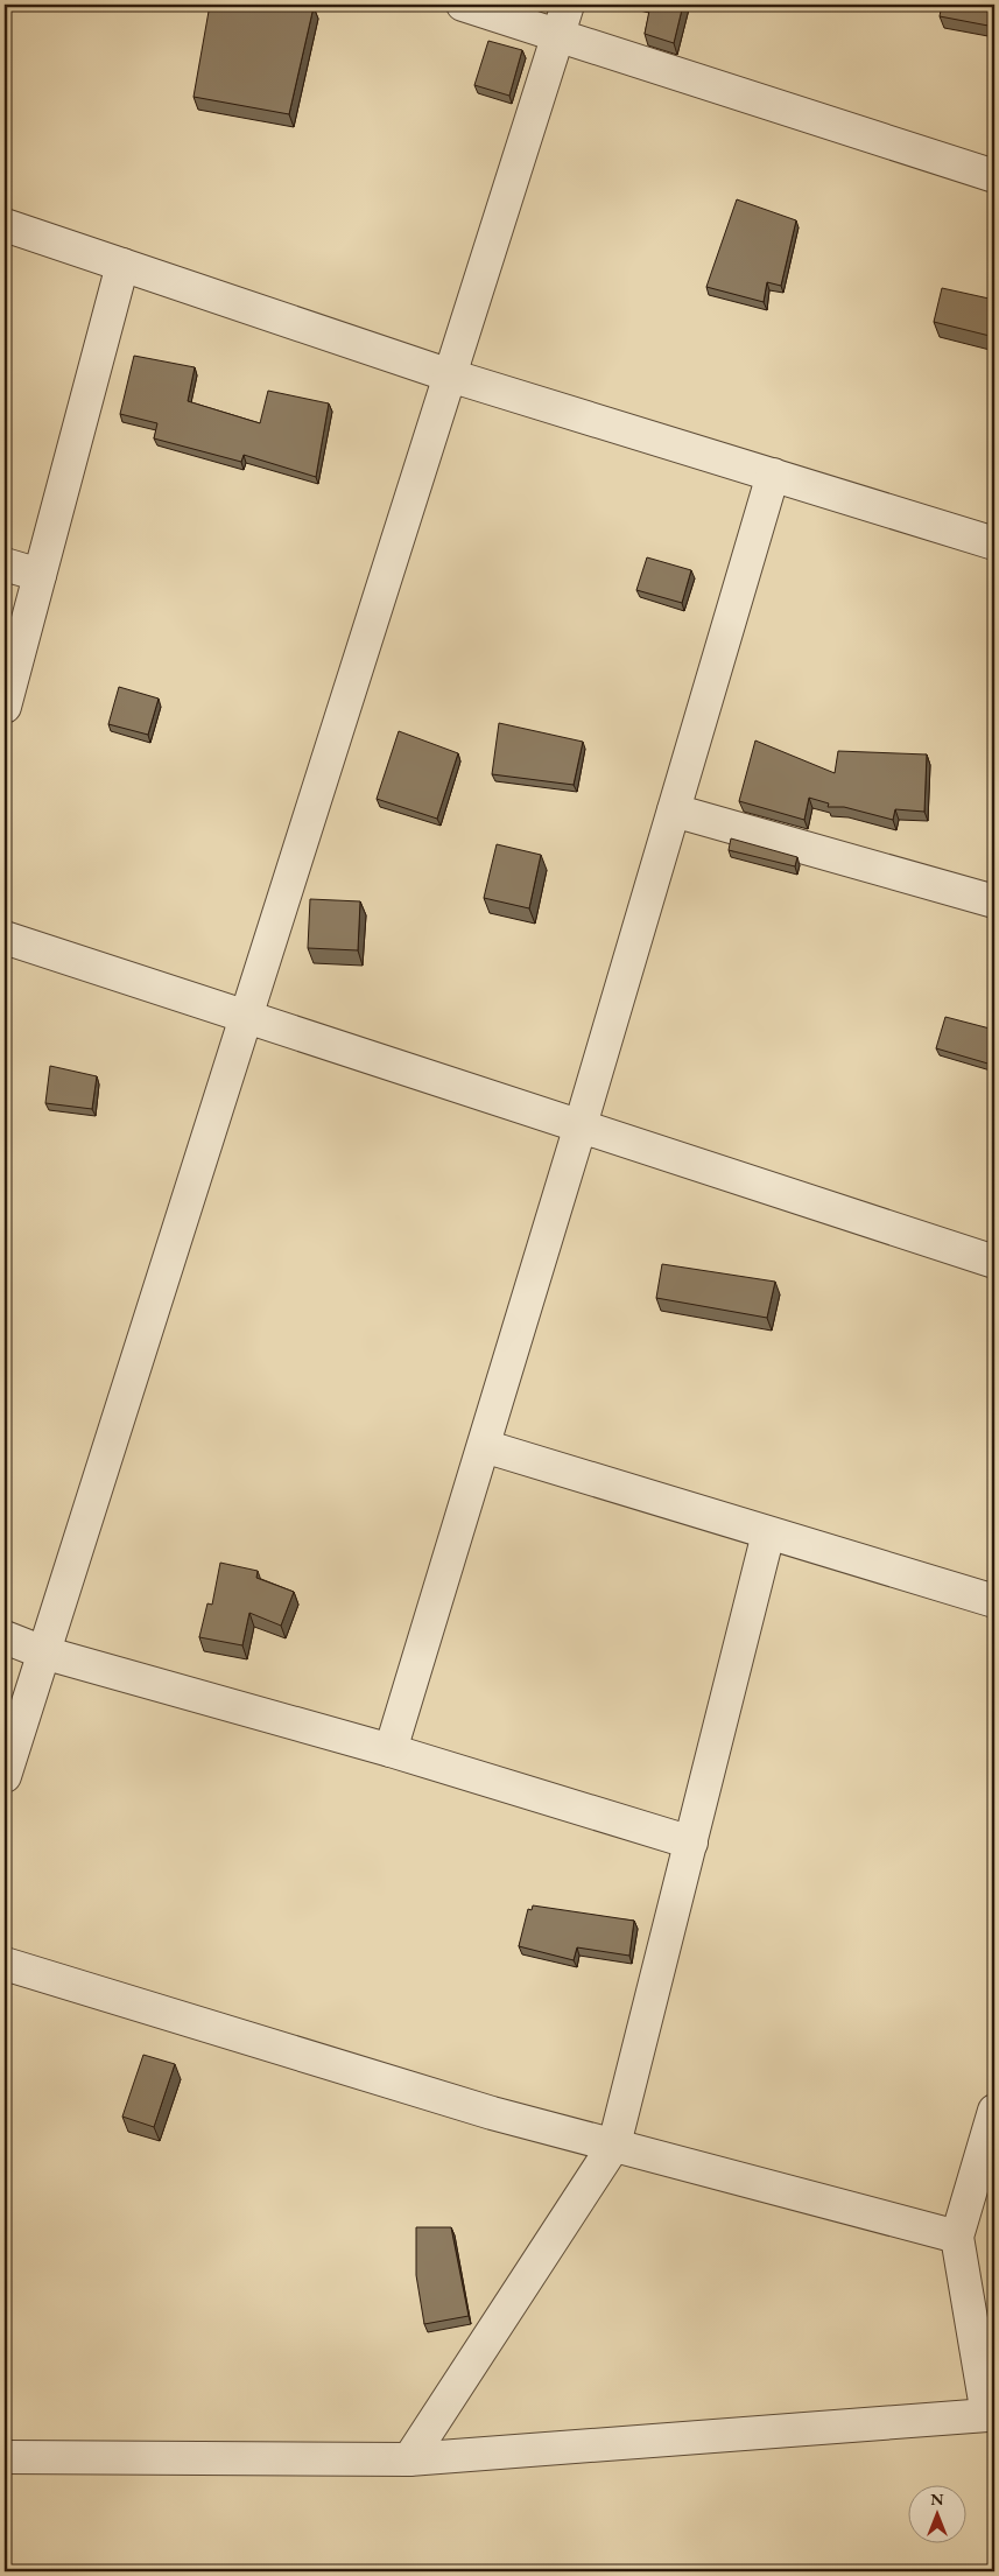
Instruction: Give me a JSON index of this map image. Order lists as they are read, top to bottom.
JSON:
{
  "north": "top"
}
